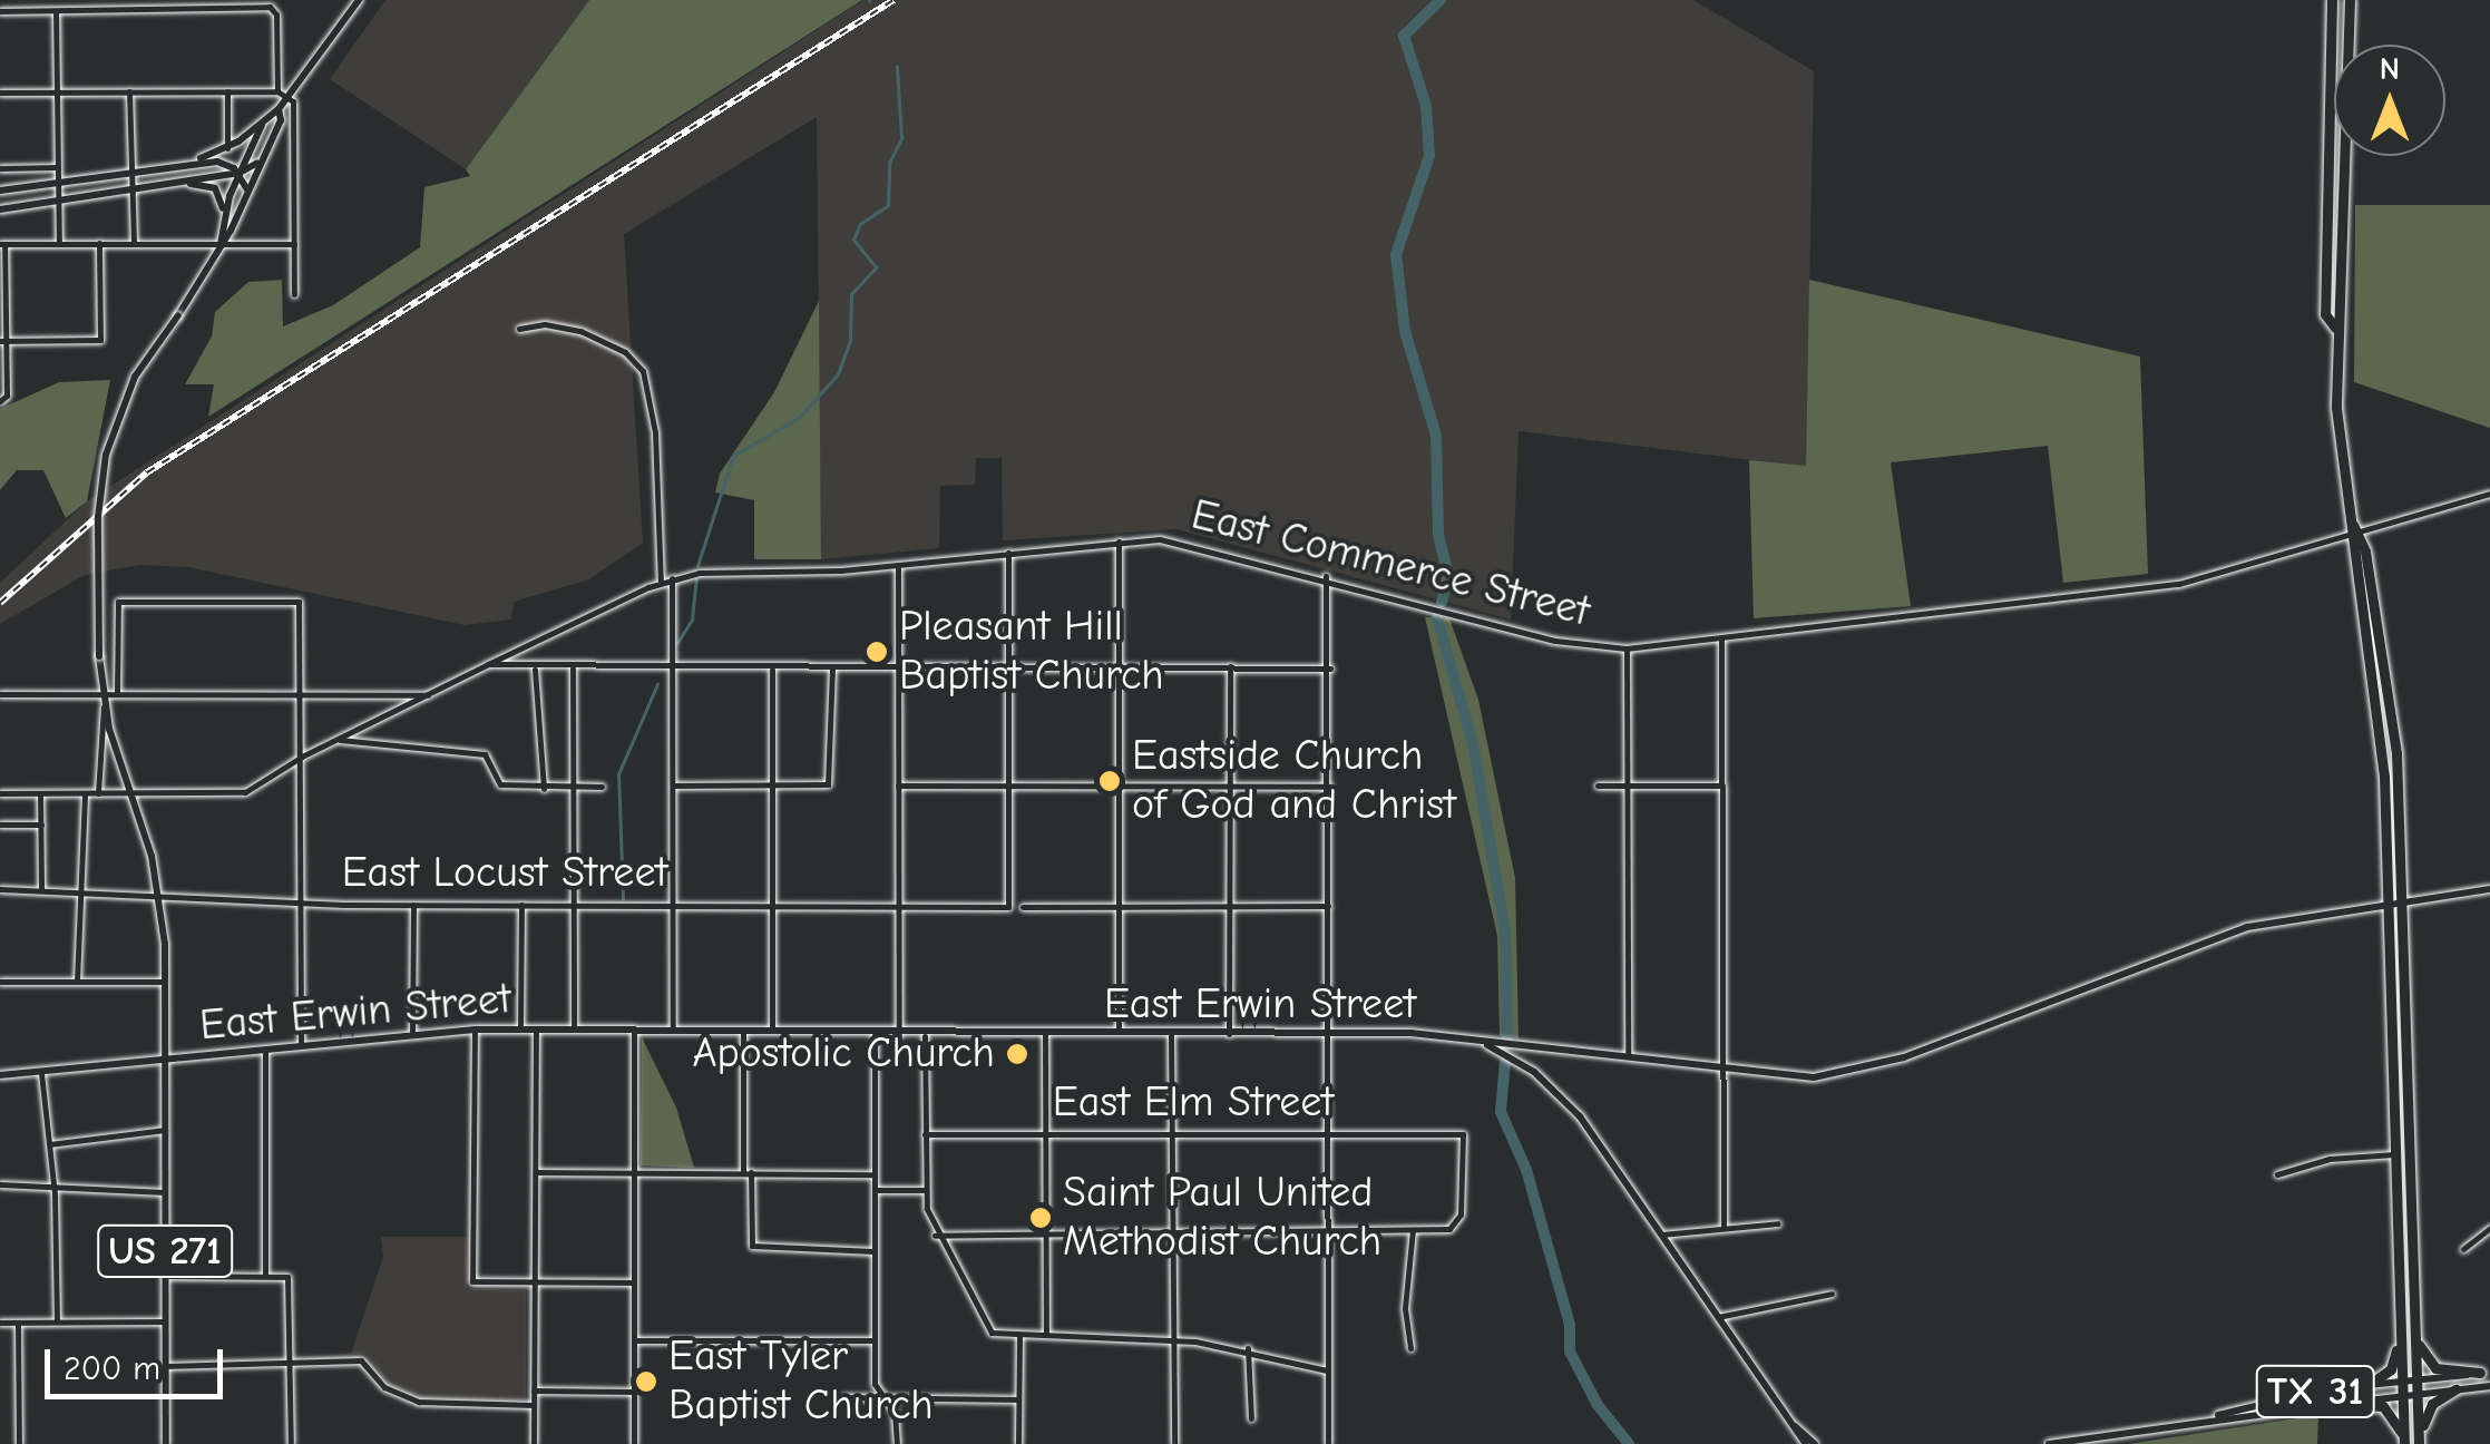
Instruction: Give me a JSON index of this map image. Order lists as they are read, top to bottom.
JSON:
{
  "streets": {
    "main road": ["East Erwin Street", "US 271", "TX 31"],
    "street": ["East Commerce Street", "East Locust Street", "East Elm Street"]
  },
  "crossings": [
    ["East Commerce Street", "US 271"],
    ["East Locust Street", "US 271"],
    ["East Erwin Street", "US 271"]
  ],
  "places": [
    "Pleasant Hill Baptist Church",
    "Eastside Church of God and Christ",
    "Apostolic Church",
    "Saint Paul United Methodist Church",
    "East Tyler Baptist Church"
  ],
  "scale_bar": "200 m",
  "north": "top"
}
